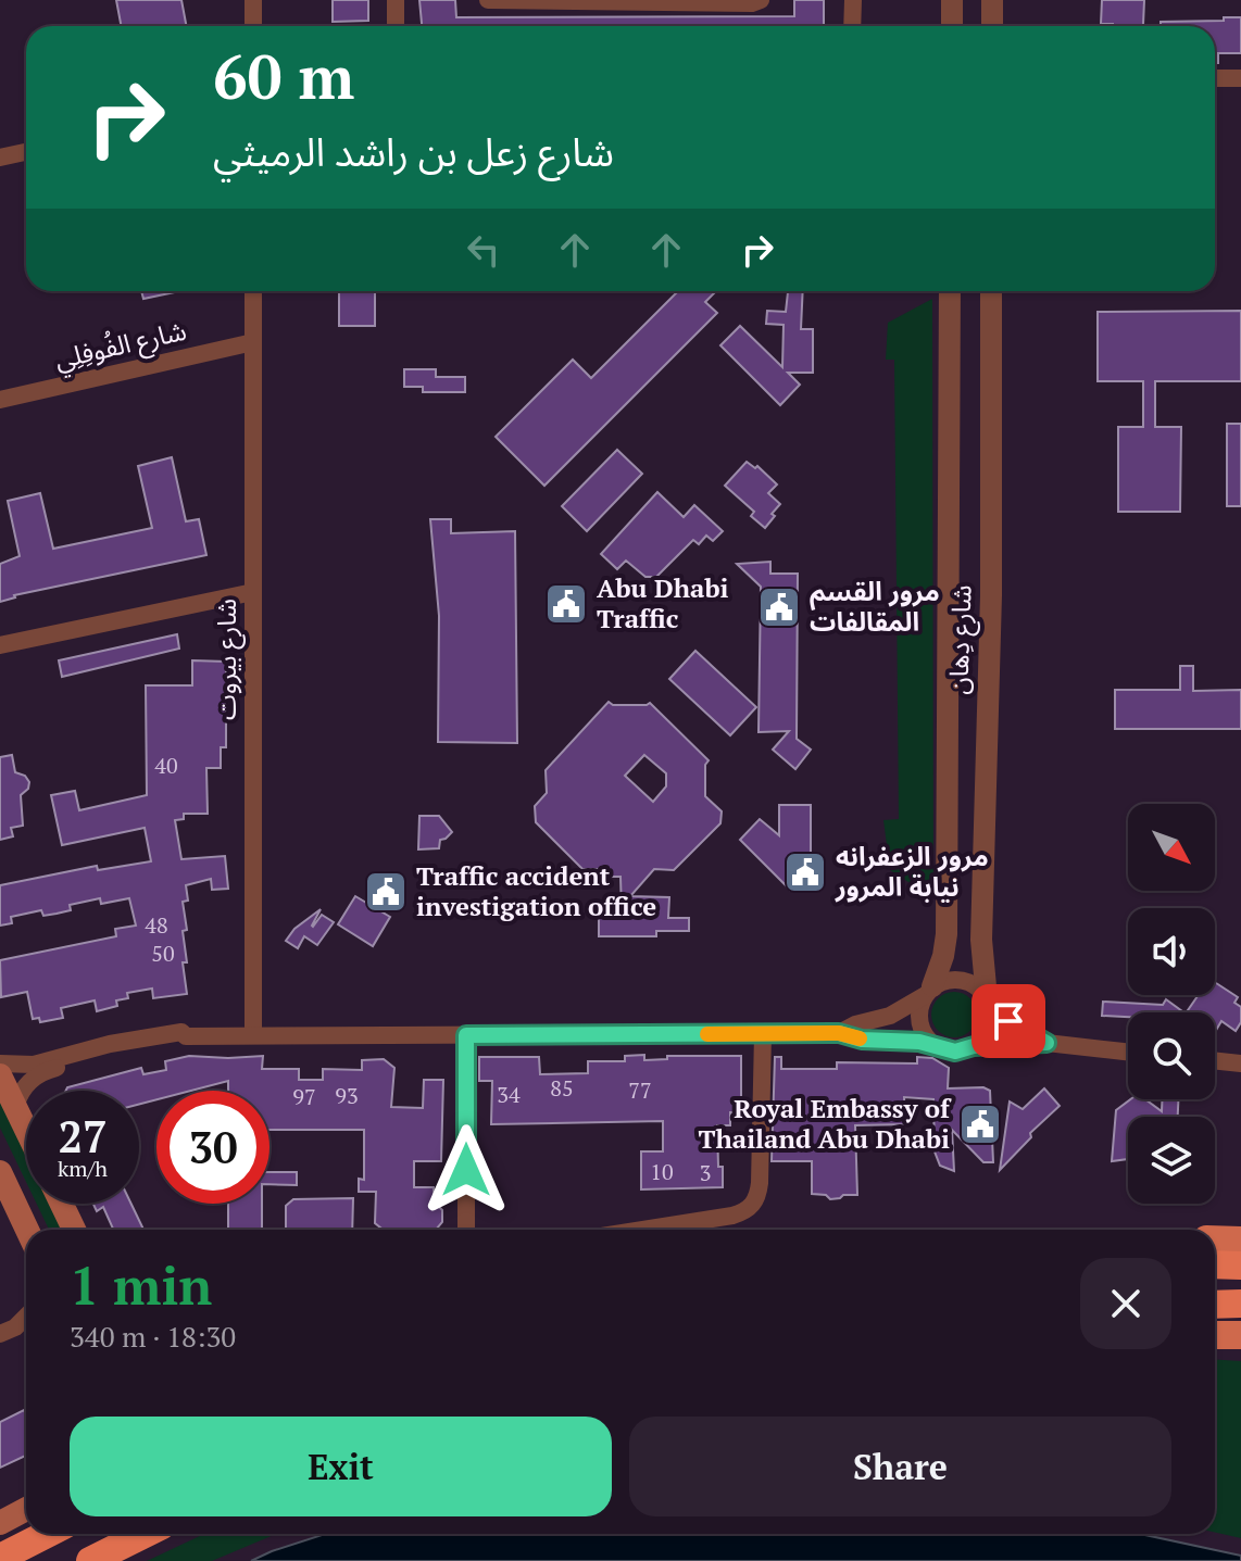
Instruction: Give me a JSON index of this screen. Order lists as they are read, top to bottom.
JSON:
{
  "streets": {
    "street": ["شارع الفُوفِلِي", "شارع دِهان", "شارع بيروت"]
  },
  "crossings": [
    ["شارع الفُوفِلِي", "شارع بيروت"]
  ],
  "places": {
    "public building": [
      "Abu Dhabi Traffic",
      "مرور القسم المقالفات",
      "مرور الزعفرانه نيابة المرور",
      "Traffic accident investigation office",
      "Royal Embassy of Thailand Abu Dhabi"
    ]
  },
  "house_numbers": [
    "40",
    "48",
    "50",
    "85",
    "77",
    "34",
    "93",
    "97",
    "10",
    "3"
  ],
  "north": "bottom right",
  "page": {
    "turn": ["60 m", "شارع زعل بن راشد الرميثي"],
    "speed": "27 km/h",
    "limit": "30",
    "heading": ["1 min", "340 m · 18:30"],
    "buttons": ["Exit", "Share"]
  }
}
